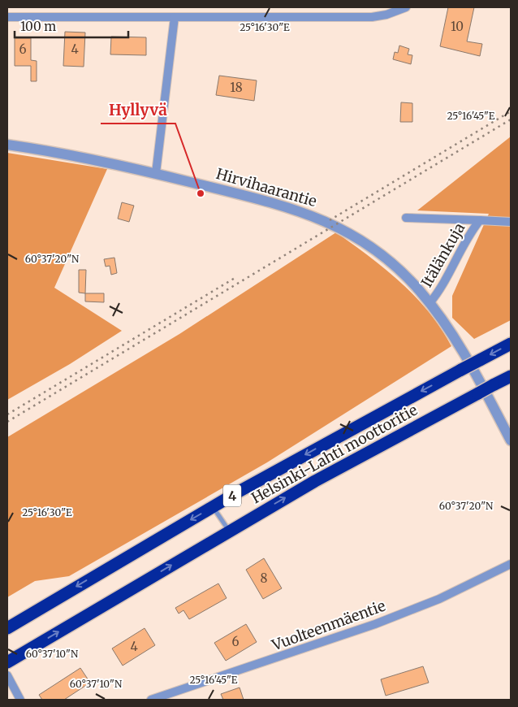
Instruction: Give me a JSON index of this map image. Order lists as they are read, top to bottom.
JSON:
{
  "streets": {
    "highway": ["Helsinki-Lahti moottoritie", "4"],
    "street": ["Hirvihaarantie", "Itälänkuja", "Vuolteenmäentie"]
  },
  "crossings": [
    ["Hirvihaarantie", "Itälänkuja"]
  ],
  "places": ["Hyllyvä"],
  "house_numbers": [
    "10",
    "6",
    "4",
    "18",
    "8",
    "6",
    "4"
  ],
  "scale_bar": "100 m",
  "coordinates": [
    "25°16'30\"E",
    "25°16'45\"E",
    "60°37'20\"N",
    "60°37'10\"N"
  ]
}
